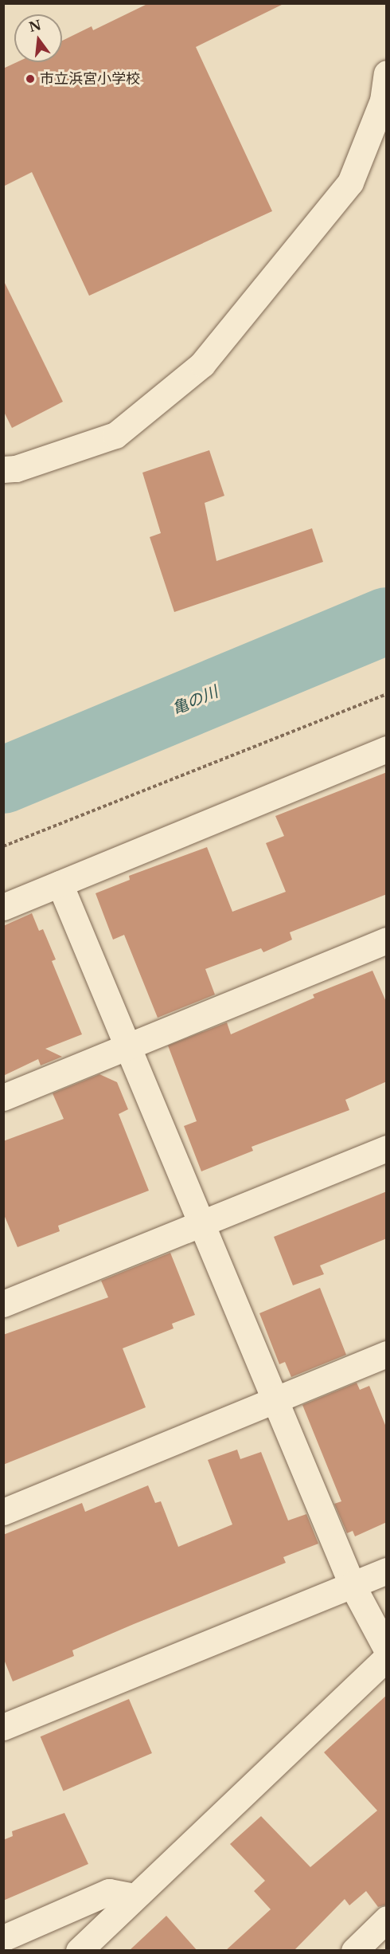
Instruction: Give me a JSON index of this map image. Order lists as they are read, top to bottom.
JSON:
{
  "water": ["亀の川"],
  "places": ["市立浜宮小学校"],
  "north": "top"
}
